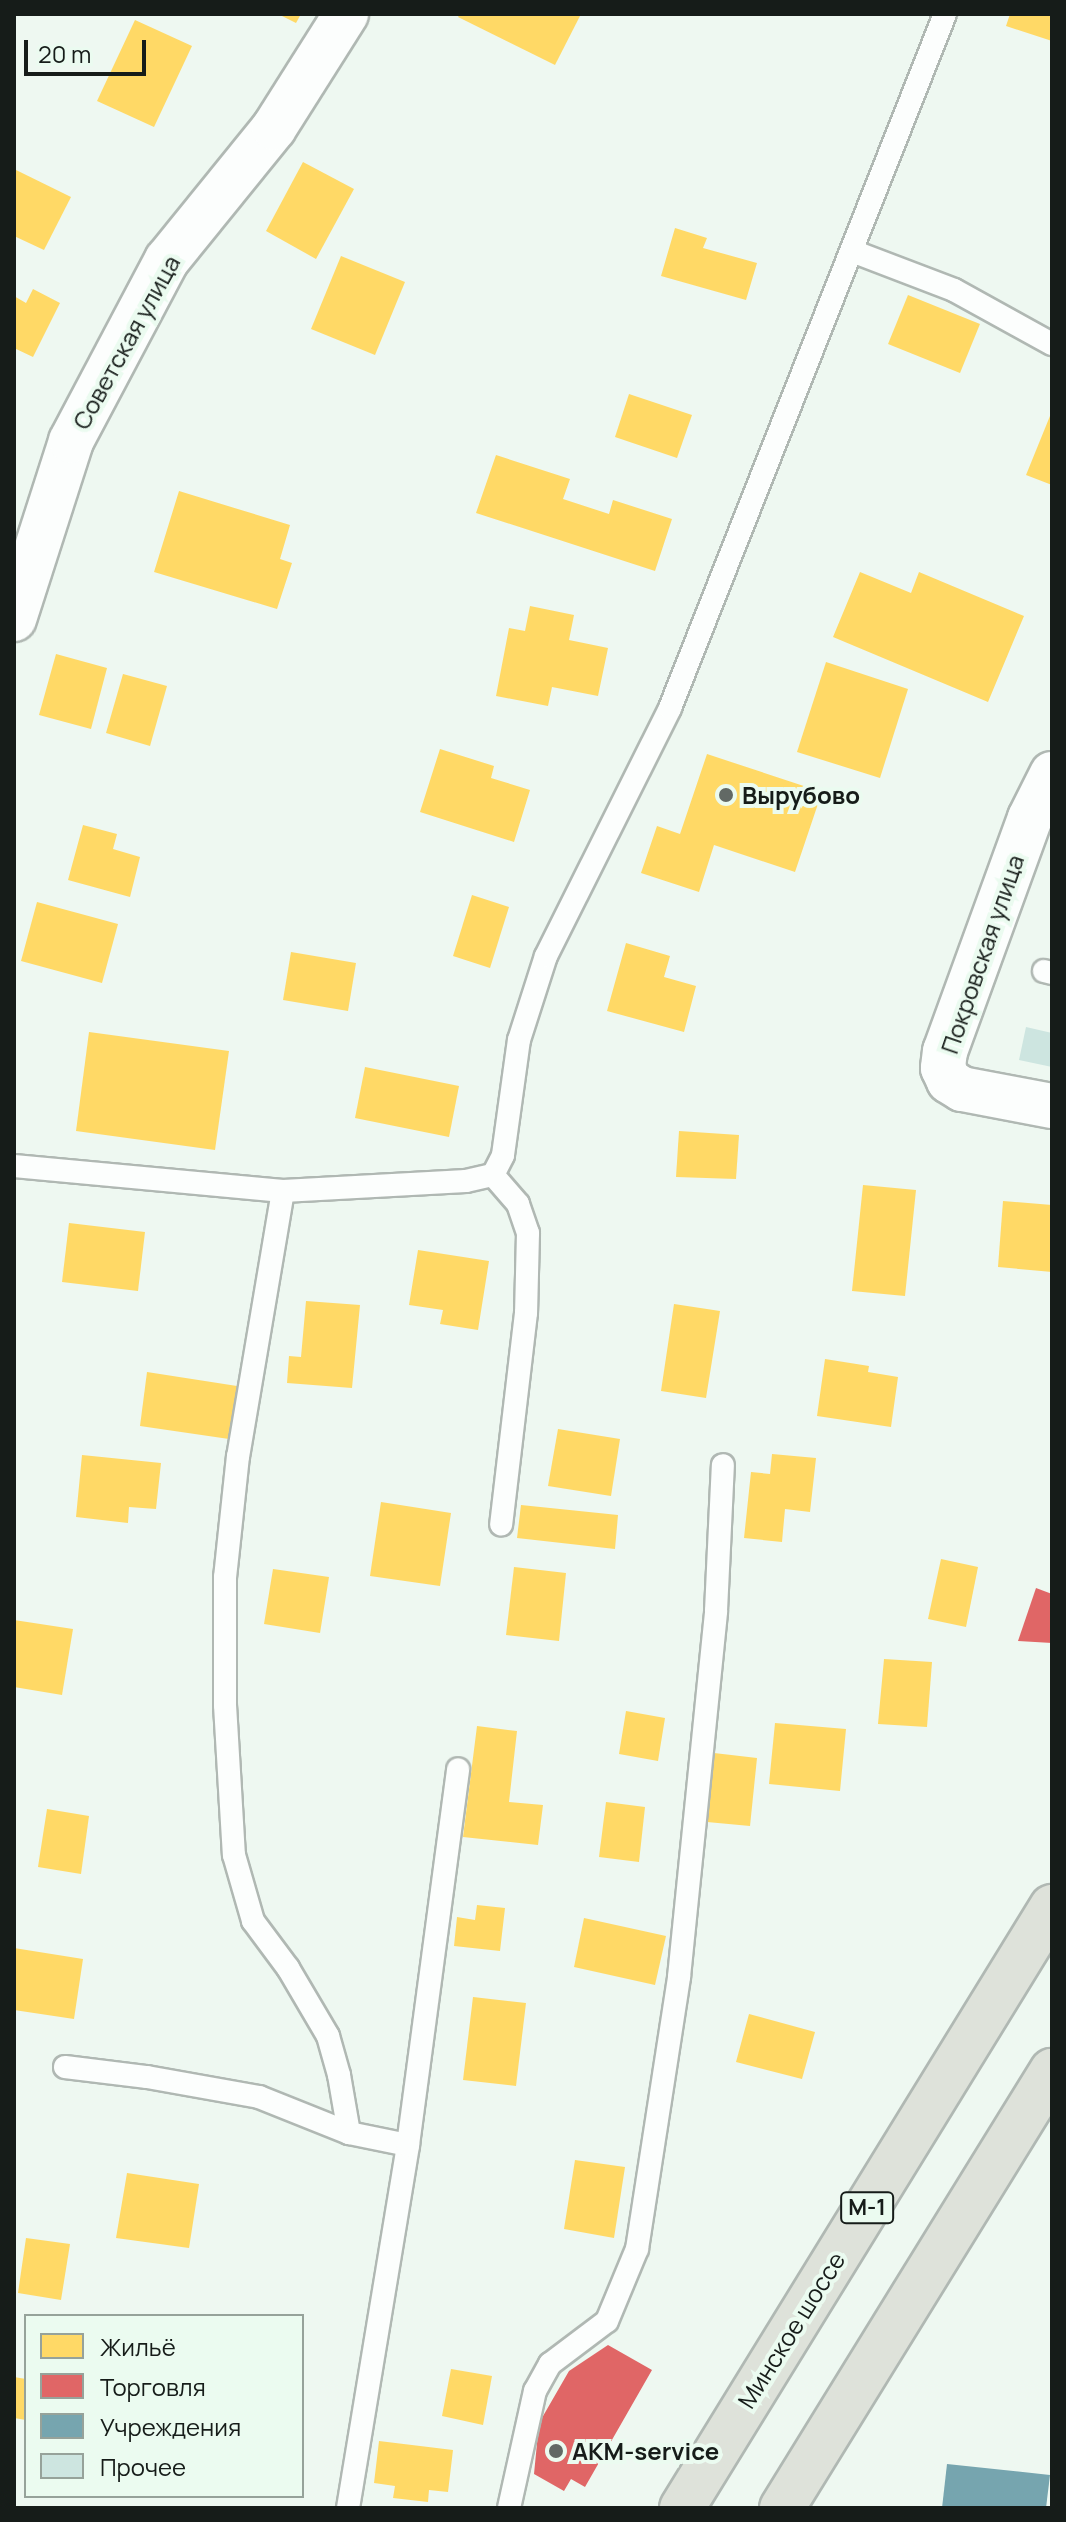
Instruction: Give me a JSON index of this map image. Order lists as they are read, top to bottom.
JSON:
{
  "streets": {
    "highway": ["М-1", "Минское шоссе"],
    "street": ["Советская улица", "Покровская улица"]
  },
  "places": ["Вырубово", "AKM-service"],
  "legend": [
    "Жильё",
    "Торговля",
    "Учреждения",
    "Прочее"
  ],
  "scale_bar": "20 m"
}
